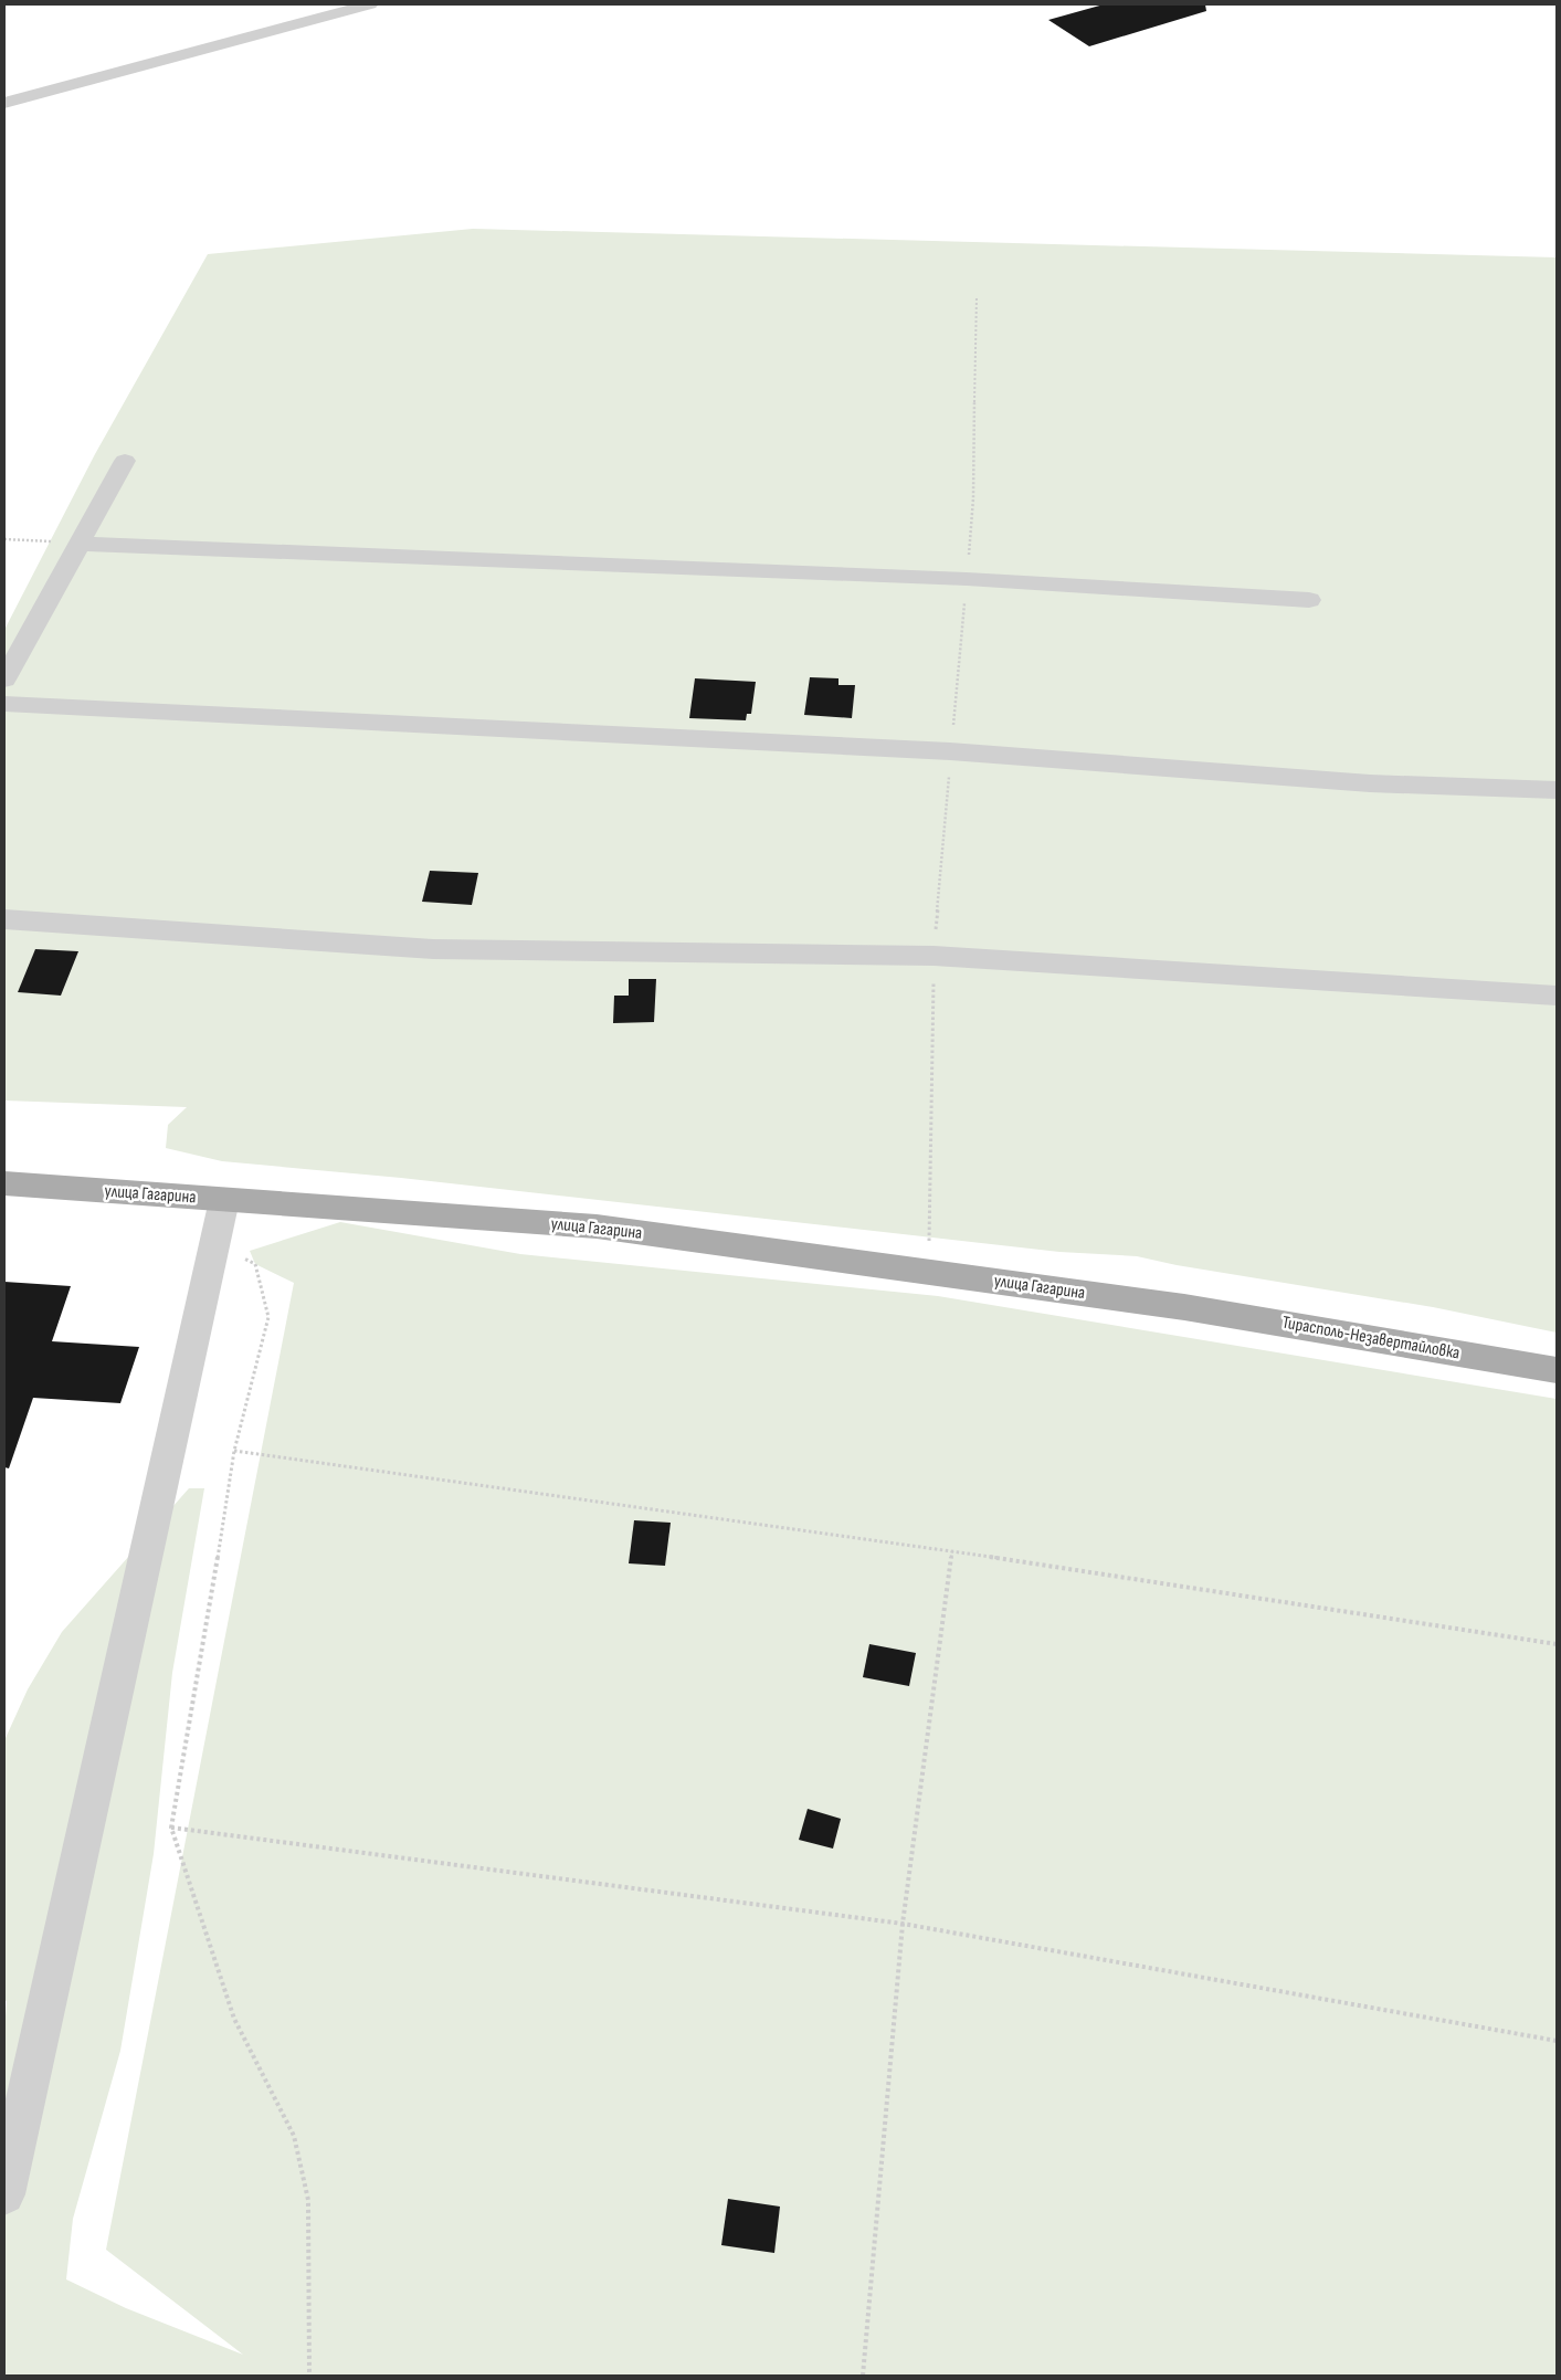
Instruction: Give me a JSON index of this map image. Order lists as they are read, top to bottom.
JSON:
{
  "streets": {
    "main road": ["улица Гагарина", "Тирасполь-Незавертайловка"]
  },
  "crossings": [
    ["улица Гагарина", "Тирасполь-Незавертайловка"]
  ]
}
